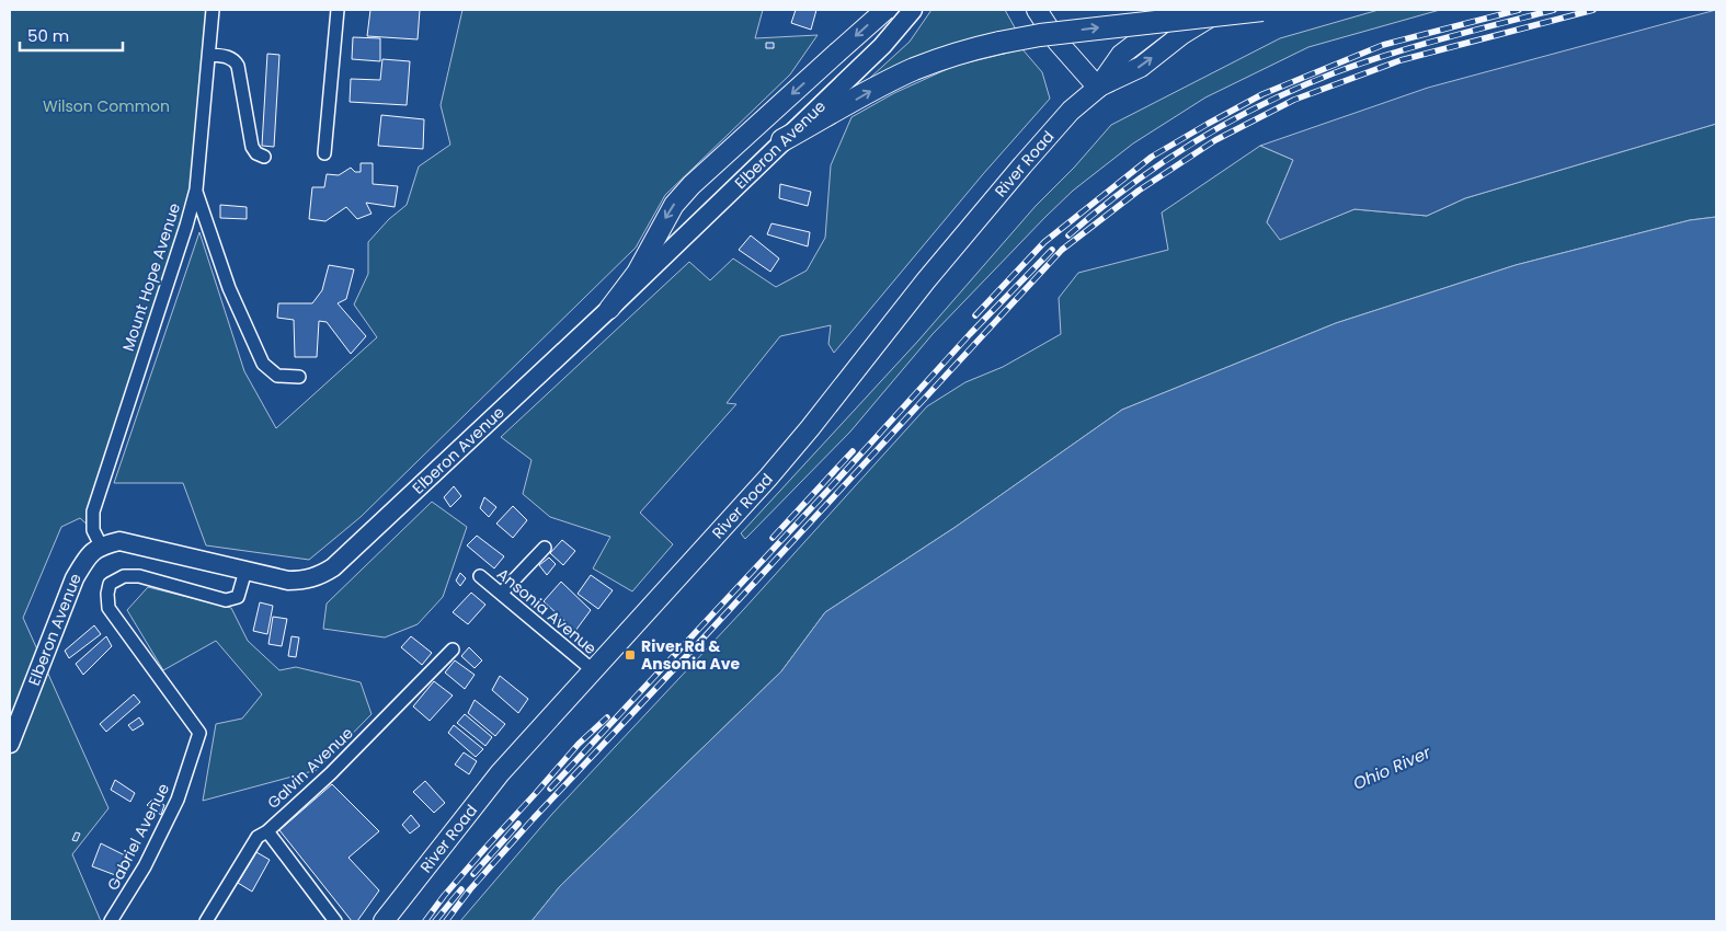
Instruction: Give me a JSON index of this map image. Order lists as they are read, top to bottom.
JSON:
{
  "streets": {
    "main road": ["River Road"],
    "street": [
      "Elberon Avenue",
      "Mount Hope Avenue",
      "Ansonia Avenue",
      "Galvin Avenue",
      "Gabriel Avenue"
    ]
  },
  "crossings": [
    ["Elberon Avenue", "Mount Hope Avenue"],
    ["Elberon Avenue", "Gabriel Avenue"],
    ["River Road", "Ansonia Avenue"]
  ],
  "water": ["Ohio River"],
  "parks": ["Wilson Common"],
  "places": {
    "transit": ["River Rd & Ansonia Ave"]
  },
  "scale_bar": "50 m"
}
